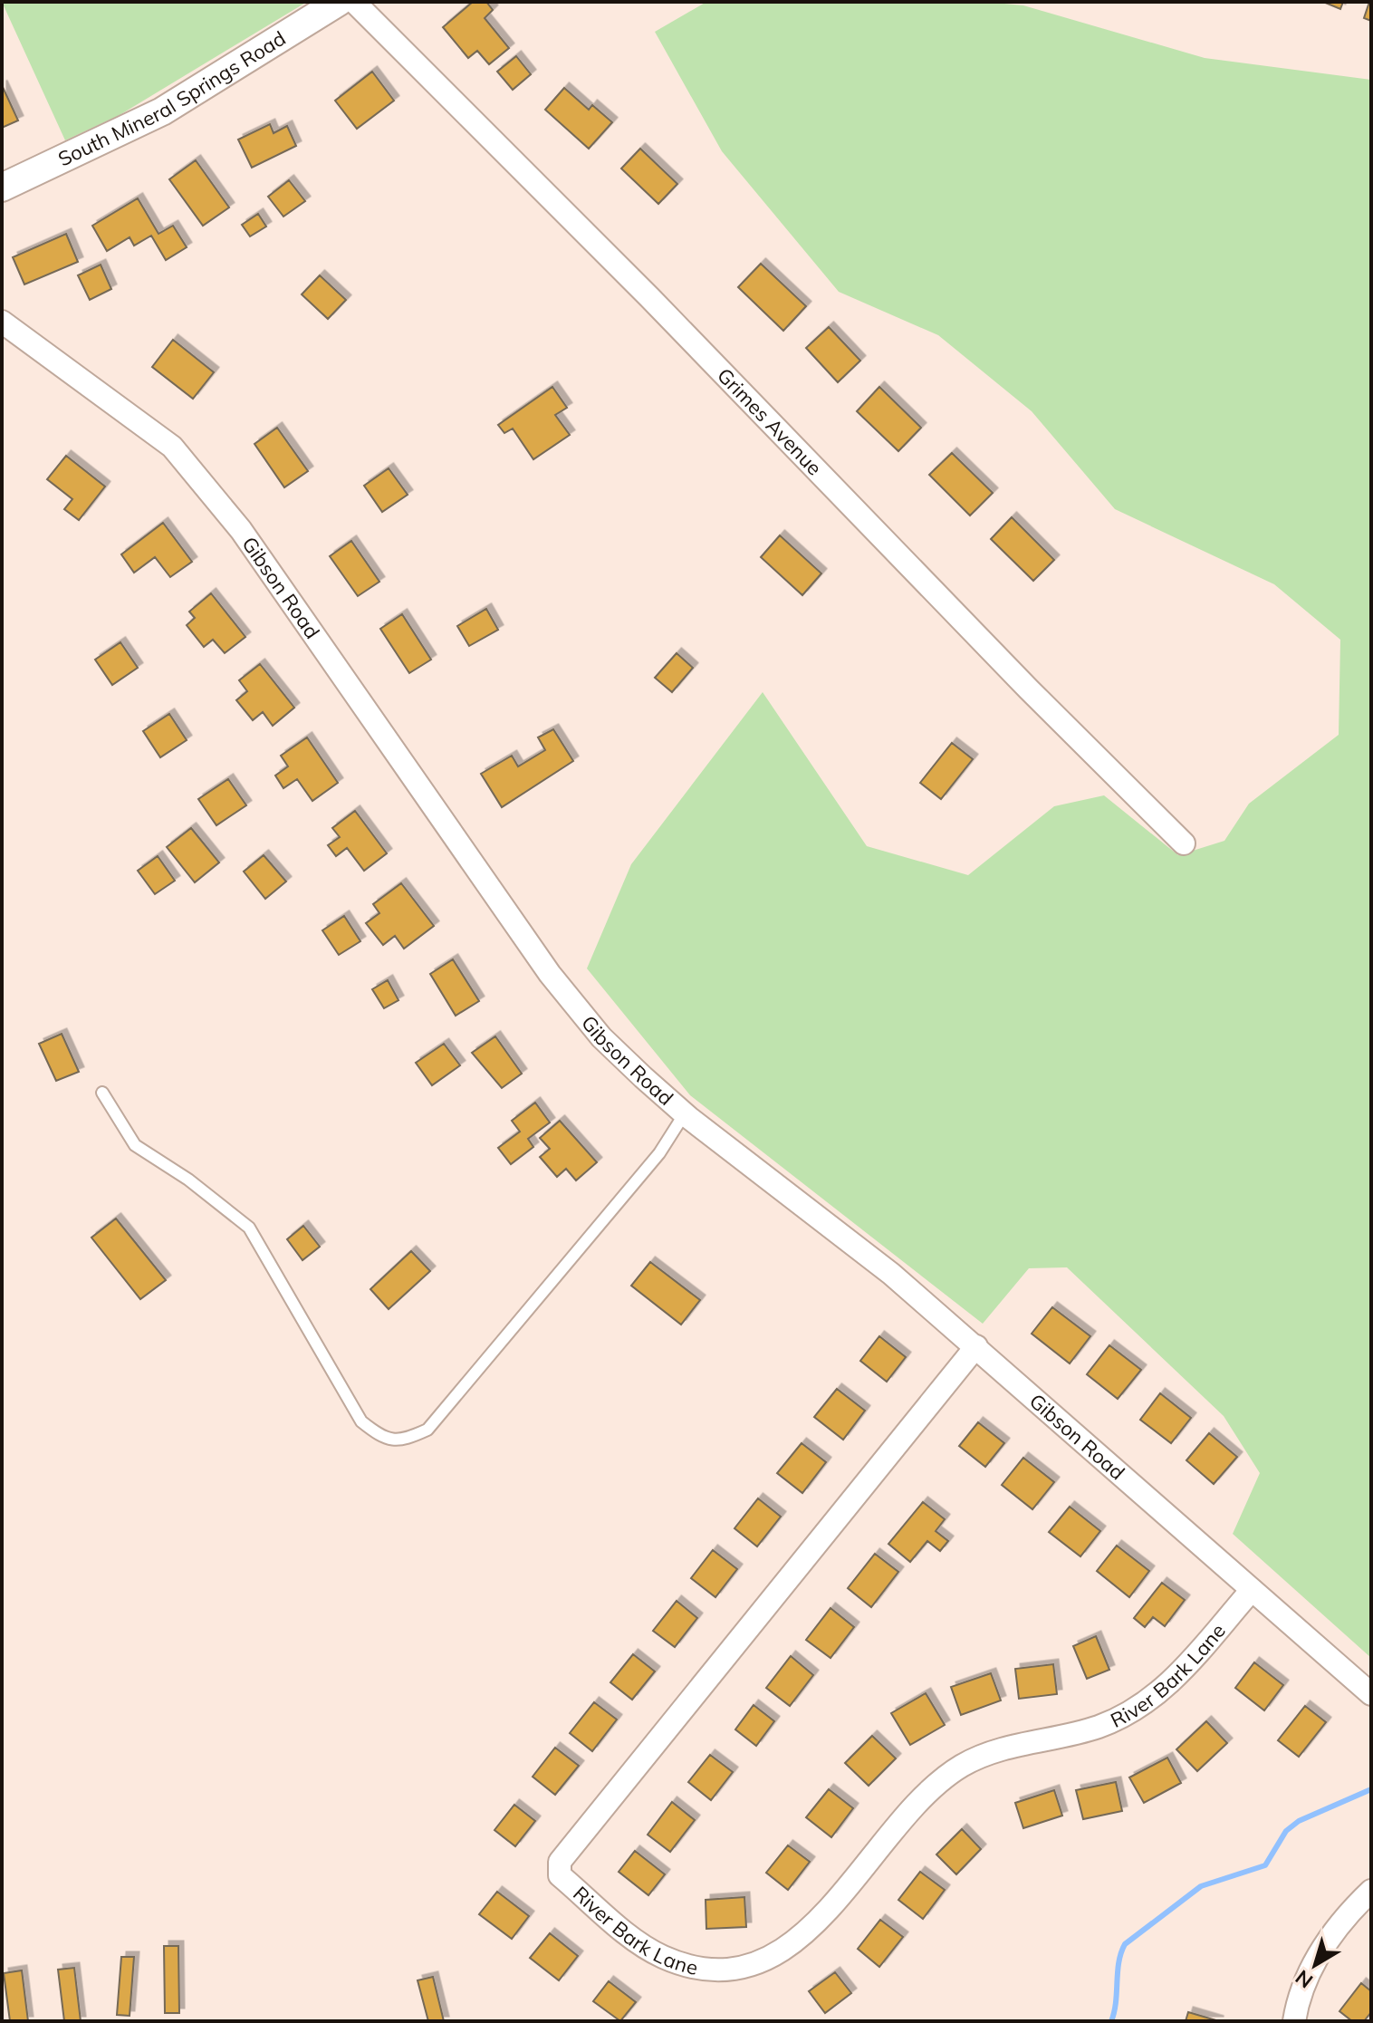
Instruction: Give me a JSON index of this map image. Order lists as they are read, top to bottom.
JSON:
{
  "streets": {
    "street": [
      "South Mineral Springs Road",
      "Grimes Avenue",
      "Gibson Road",
      "River Bark Lane"
    ]
  },
  "crossings": [
    ["Gibson Road", "River Bark Lane"]
  ],
  "north": "bottom left"
}
